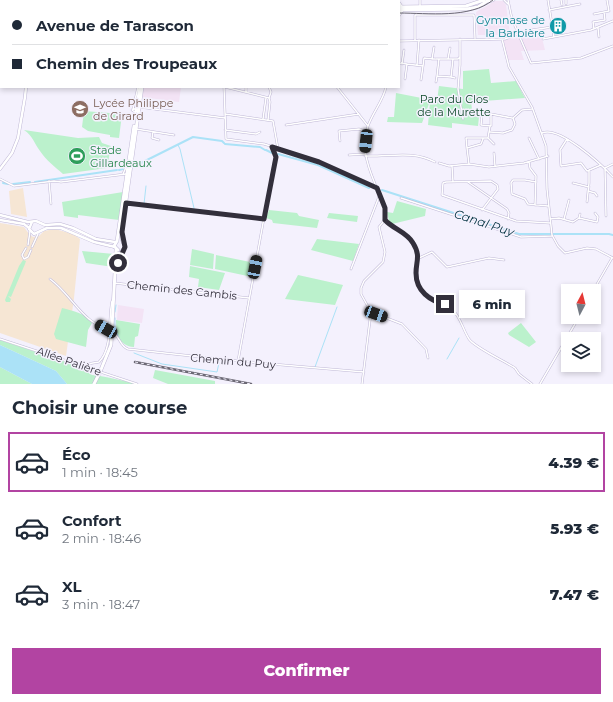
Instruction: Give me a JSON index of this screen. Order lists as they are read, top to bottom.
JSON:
{
  "streets": {
    "street": ["Chemin des Cambis", "Allée Palière", "Chemin du Puy"]
  },
  "water": ["Canal Puy"],
  "parks": ["Parc du Clos de la Murette"],
  "places": {
    "building": ["Gymnase de la Barbière"],
    "school or university": ["Lycée Philippe de Girard"],
    "sports": ["Stade Gillardeaux"]
  },
  "north": "top",
  "page": {
    "banner": ["Avenue de Tarascon", "Chemin des Troupeaux"],
    "bubble": "6 min",
    "heading": "Choisir une course",
    "list": [
      {
        "name": "Éco",
        "note": "1 min · 18:45",
        "value": "4.39 €"
      },
      {
        "name": "Confort",
        "note": "2 min · 18:46",
        "value": "5.93 €"
      },
      {
        "name": "XL",
        "note": "3 min · 18:47",
        "value": "7.47 €"
      }
    ],
    "buttons": "Confirmer"
  }
}
